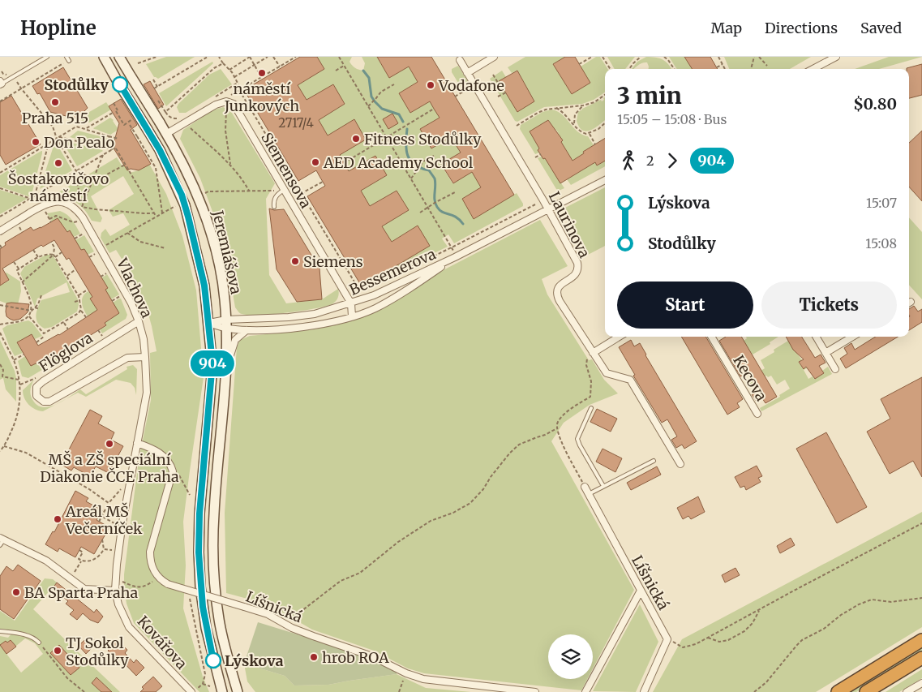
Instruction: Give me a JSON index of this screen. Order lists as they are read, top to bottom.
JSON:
{
  "streets": {
    "main road": ["Jeremiášova"],
    "street": [
      "Siemensova",
      "Laurinova",
      "Bessemerova",
      "Vlachova",
      "Flöglova",
      "Kecova",
      "Líšnická",
      "Kovářova"
    ]
  },
  "crossings": [
    ["Siemensova", "Bessemerova"],
    ["Laurinova", "Bessemerova"],
    ["Jeremiášova", "Bessemerova"],
    ["Vlachova", "Flöglova"],
    ["Vlachova", "Kovářova"]
  ],
  "places": [
    "náměstí Junkových",
    "Stodůlky",
    "Vodafone",
    "Praha 515",
    "Fitness Stodůlky",
    "Don Pealo",
    "AED Academy School",
    "Šostakovičovo náměstí",
    "Siemens",
    "MŠ a ZŠ speciální Diakonie ČCE Praha",
    "Areál MŠ Večerníček",
    "BA Sparta Praha",
    "TJ Sokol Stodůlky",
    "hrob ROA",
    "Lýskova"
  ],
  "lines": ["bus line 904"],
  "house_numbers": ["2717/4"],
  "page": {
    "header": "Hopline",
    "nav": ["Map", "Directions", "Saved"],
    "on_map": "904",
    "heading": ["3 min", "15:05 – 15:08 · Bus", "$0.80"],
    "legs": ["2", "904"],
    "list": [
      {
        "name": "Lýskova",
        "value": "15:07"
      },
      {
        "name": "Stodůlky",
        "value": "15:08"
      }
    ],
    "buttons": ["Start", "Tickets"]
  }
}
